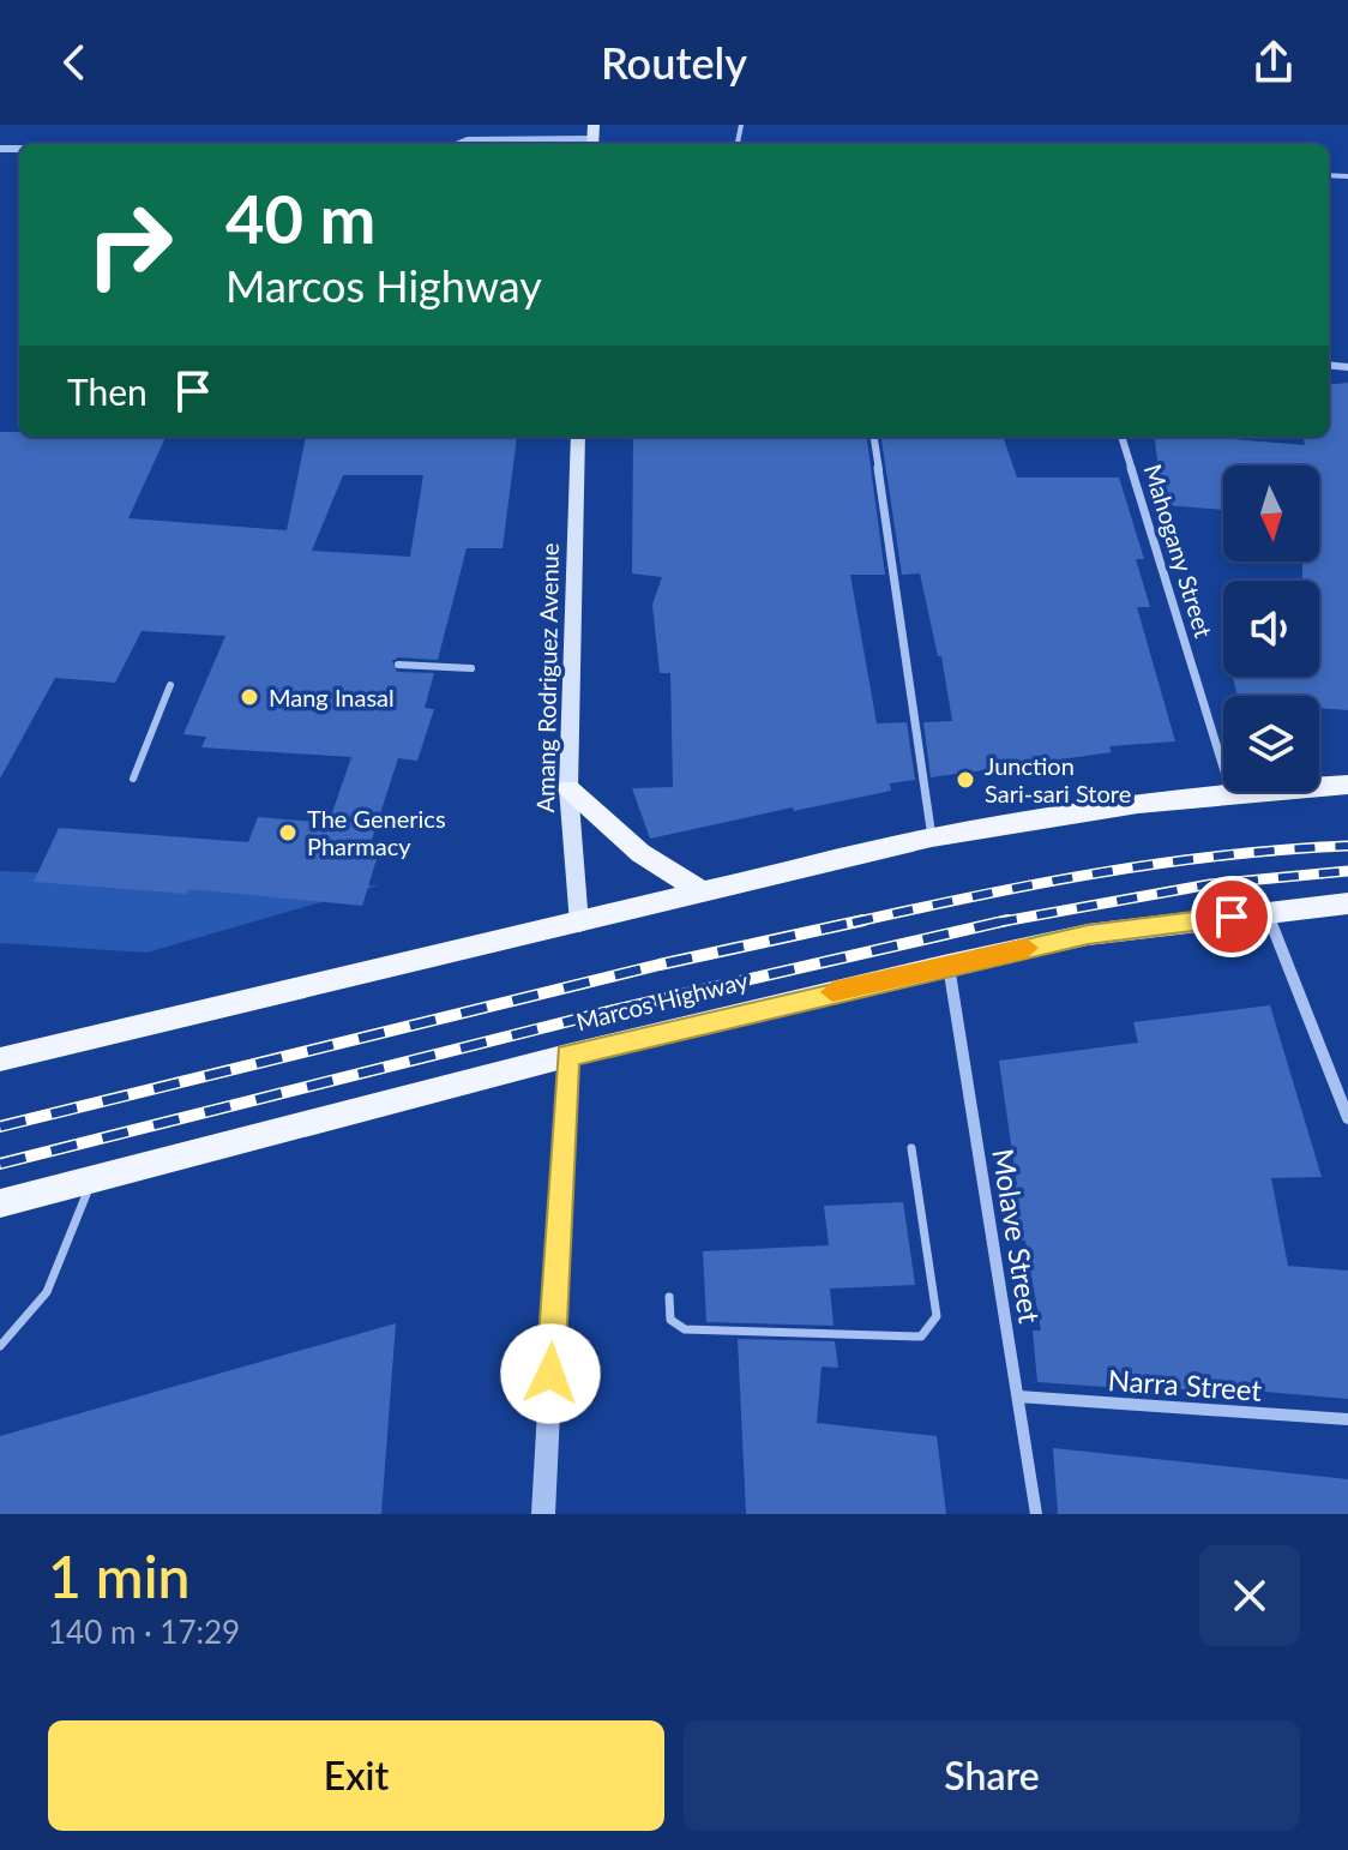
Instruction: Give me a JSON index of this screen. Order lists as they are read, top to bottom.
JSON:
{
  "streets": {
    "main road": ["Amang Rodriguez Avenue", "Marcos Highway"],
    "street": ["Mahogany Street", "Molave Street", "Narra Street"]
  },
  "crossings": [
    ["Marcos Highway", "Molave Street"],
    ["Molave Street", "Narra Street"]
  ],
  "places": ["Mang Inasal", "Junction Sari-sari Store", "The Generics Pharmacy"],
  "north": "bottom",
  "page": {
    "header": "Routely",
    "turn": ["40 m", "Marcos Highway"],
    "then": "Then",
    "heading": ["1 min", "140 m · 17:29"],
    "buttons": ["Exit", "Share"]
  }
}
